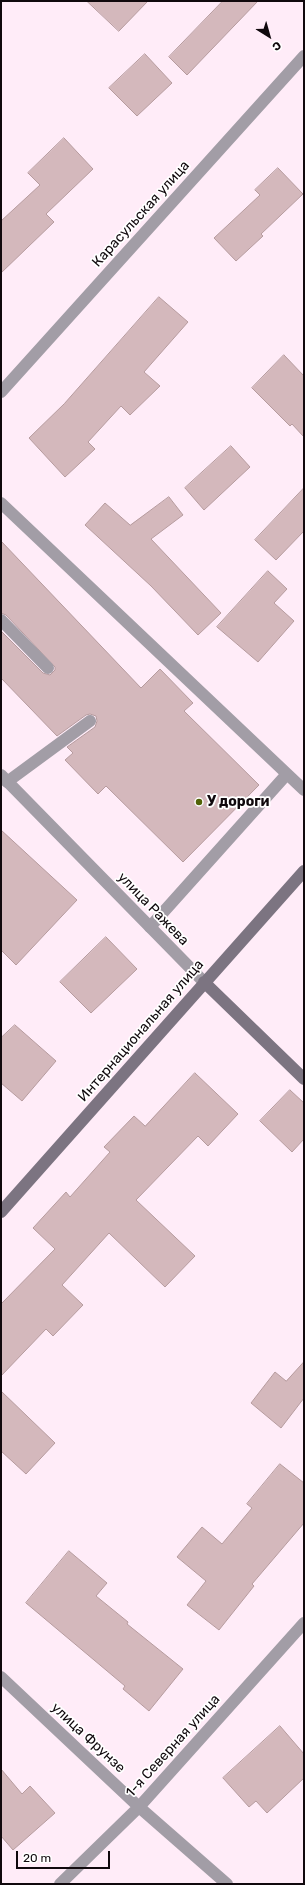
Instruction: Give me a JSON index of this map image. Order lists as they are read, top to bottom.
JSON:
{
  "streets": {
    "main road": ["улица Ражева", "Интернациональная улица"],
    "street": ["Карасульская улица", "улица Фрунзе", "1-я Северная улица"]
  },
  "crossings": [
    ["улица Ражева", "Интернациональная улица"],
    ["улица Фрунзе", "1-я Северная улица"]
  ],
  "places": ["У дороги"],
  "scale_bar": "20 m",
  "north": "bottom right"
}
